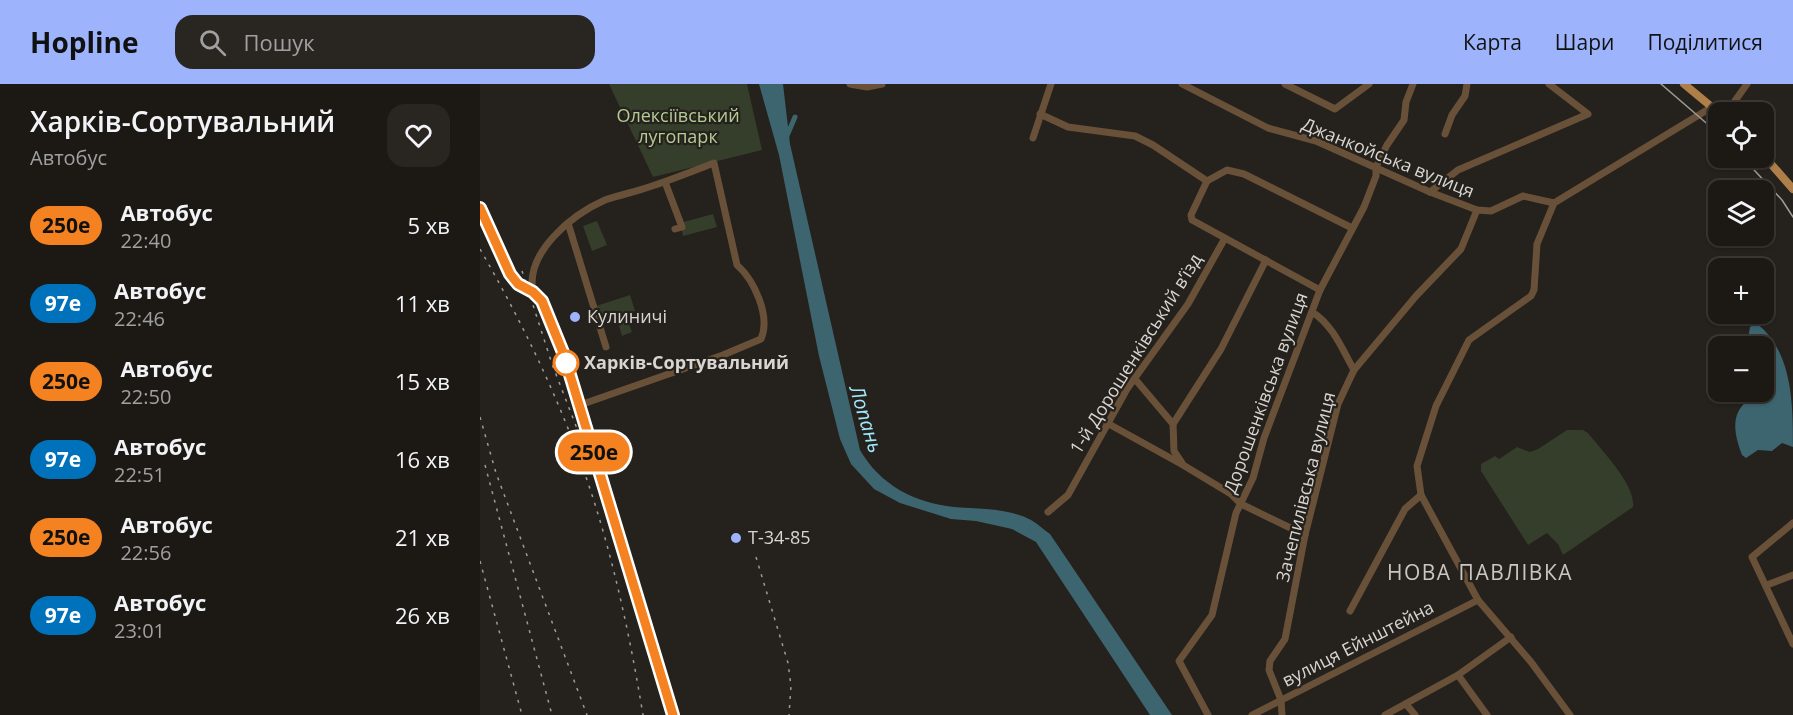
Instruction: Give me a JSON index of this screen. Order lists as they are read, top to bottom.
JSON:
{
  "streets": {
    "street": [
      "Джанкойська вулиця",
      "1-й Дорошенківський в’їзд",
      "Дорошенківська вулиця",
      "Зачепилівська вулиця",
      "вулиця Ейнштейна"
    ]
  },
  "crossings": [
    ["Джанкойська вулиця", "Дорошенківська вулиця"],
    ["Джанкойська вулиця", "Зачепилівська вулиця"],
    ["Зачепилівська вулиця", "вулиця Ейнштейна"]
  ],
  "districts": ["НОВА ПАВЛІВКА"],
  "water": ["Лопань"],
  "parks": ["Олексіївський лугопарк"],
  "places": ["Кулиничі", "Харків-Сортувальний", "Т-34-85"],
  "lines": ["bus line 250е"],
  "page": {
    "header": "Hopline",
    "search": "Пошук",
    "nav": ["Карта", "Шари", "Поділитися"],
    "heading": ["Харків-Сортувальний", "Автобус"],
    "on_map": "250е",
    "map_buttons": ["+", "−"],
    "list": [
      {
        "mark": "250е",
        "name": "Автобус",
        "note": "22:40",
        "value": "5 хв"
      },
      {
        "mark": "97е",
        "name": "Автобус",
        "note": "22:46",
        "value": "11 хв"
      },
      {
        "mark": "250е",
        "name": "Автобус",
        "note": "22:50",
        "value": "15 хв"
      },
      {
        "mark": "97е",
        "name": "Автобус",
        "note": "22:51",
        "value": "16 хв"
      },
      {
        "mark": "250е",
        "name": "Автобус",
        "note": "22:56",
        "value": "21 хв"
      },
      {
        "mark": "97е",
        "name": "Автобус",
        "note": "23:01",
        "value": "26 хв"
      }
    ]
  }
}
